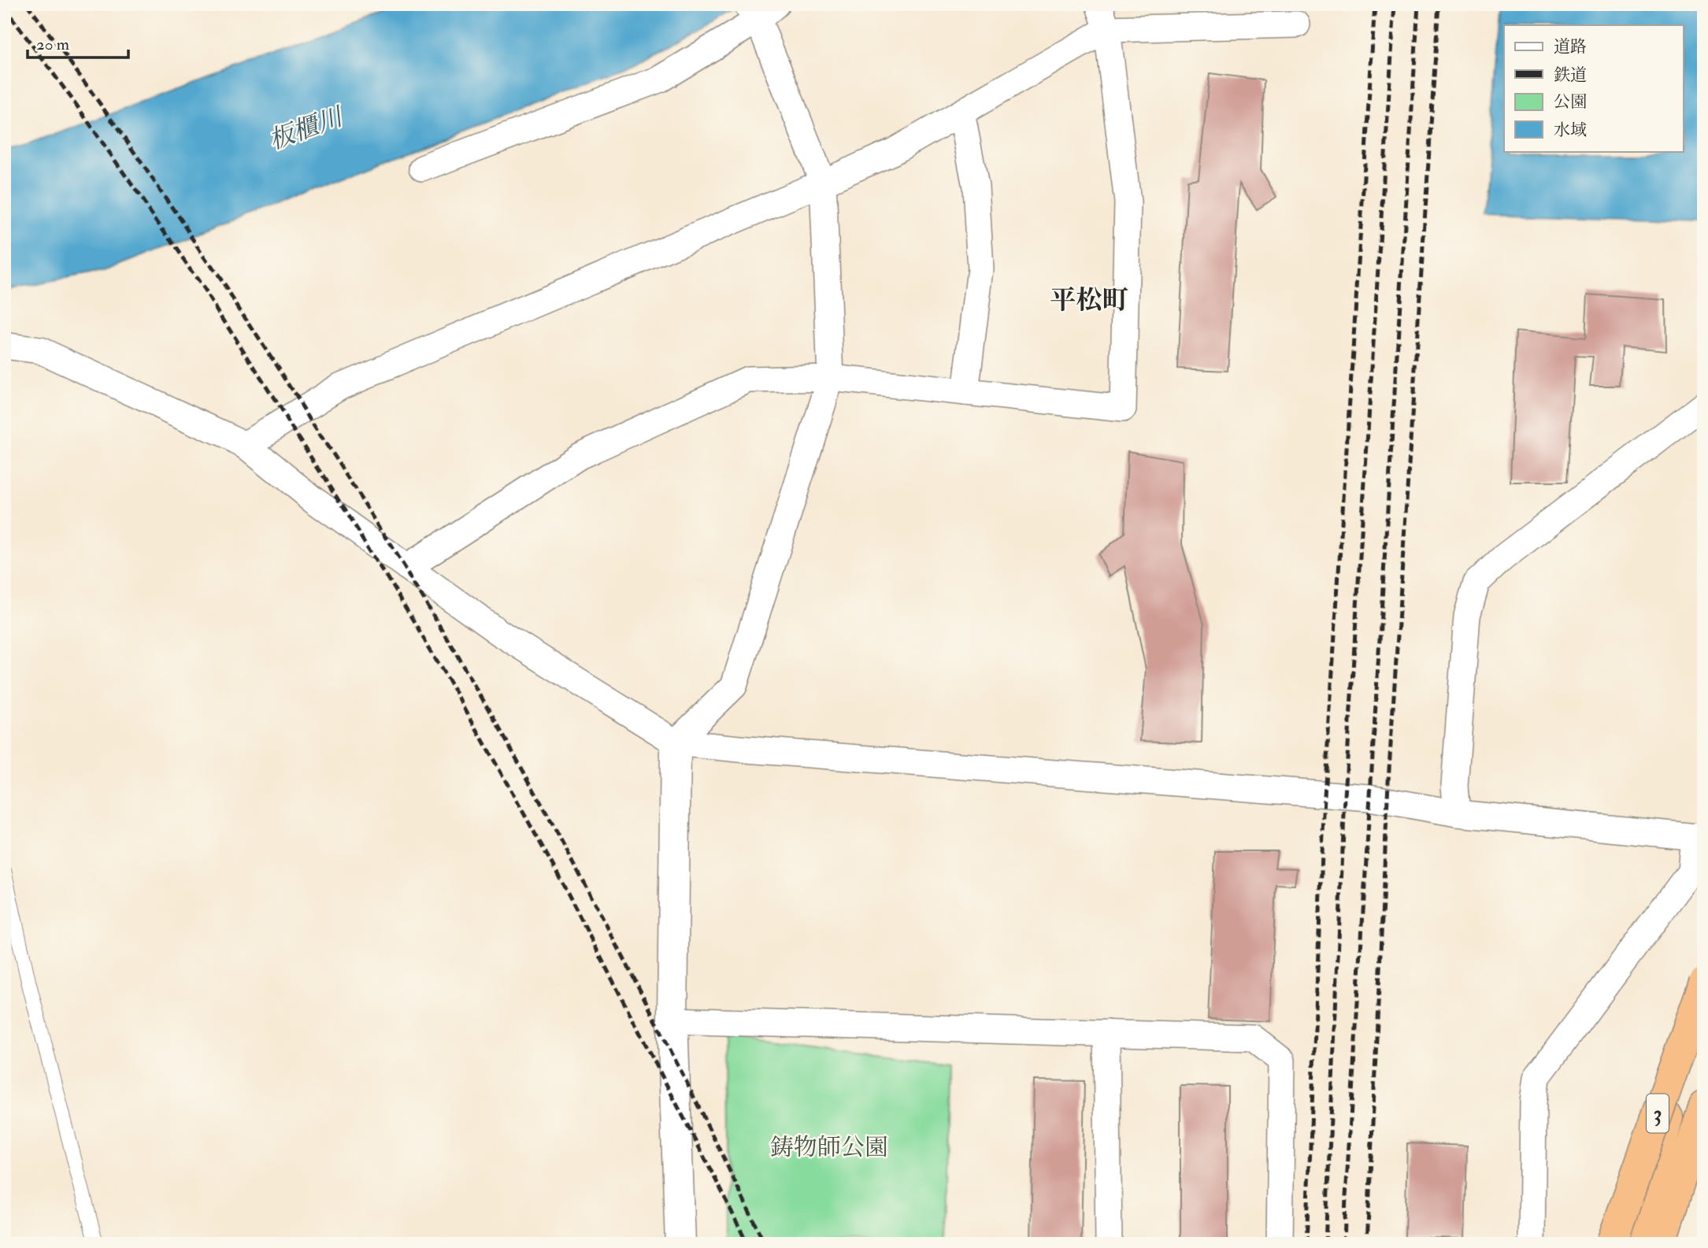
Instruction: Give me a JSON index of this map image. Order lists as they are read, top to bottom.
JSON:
{
  "streets": {
    "highway": ["3"]
  },
  "districts": ["平松町"],
  "water": ["板櫃川"],
  "parks": ["鋳物師公園"],
  "legend": [
    "道路",
    "鉄道",
    "公園",
    "水域"
  ],
  "scale_bar": "20 m"
}
